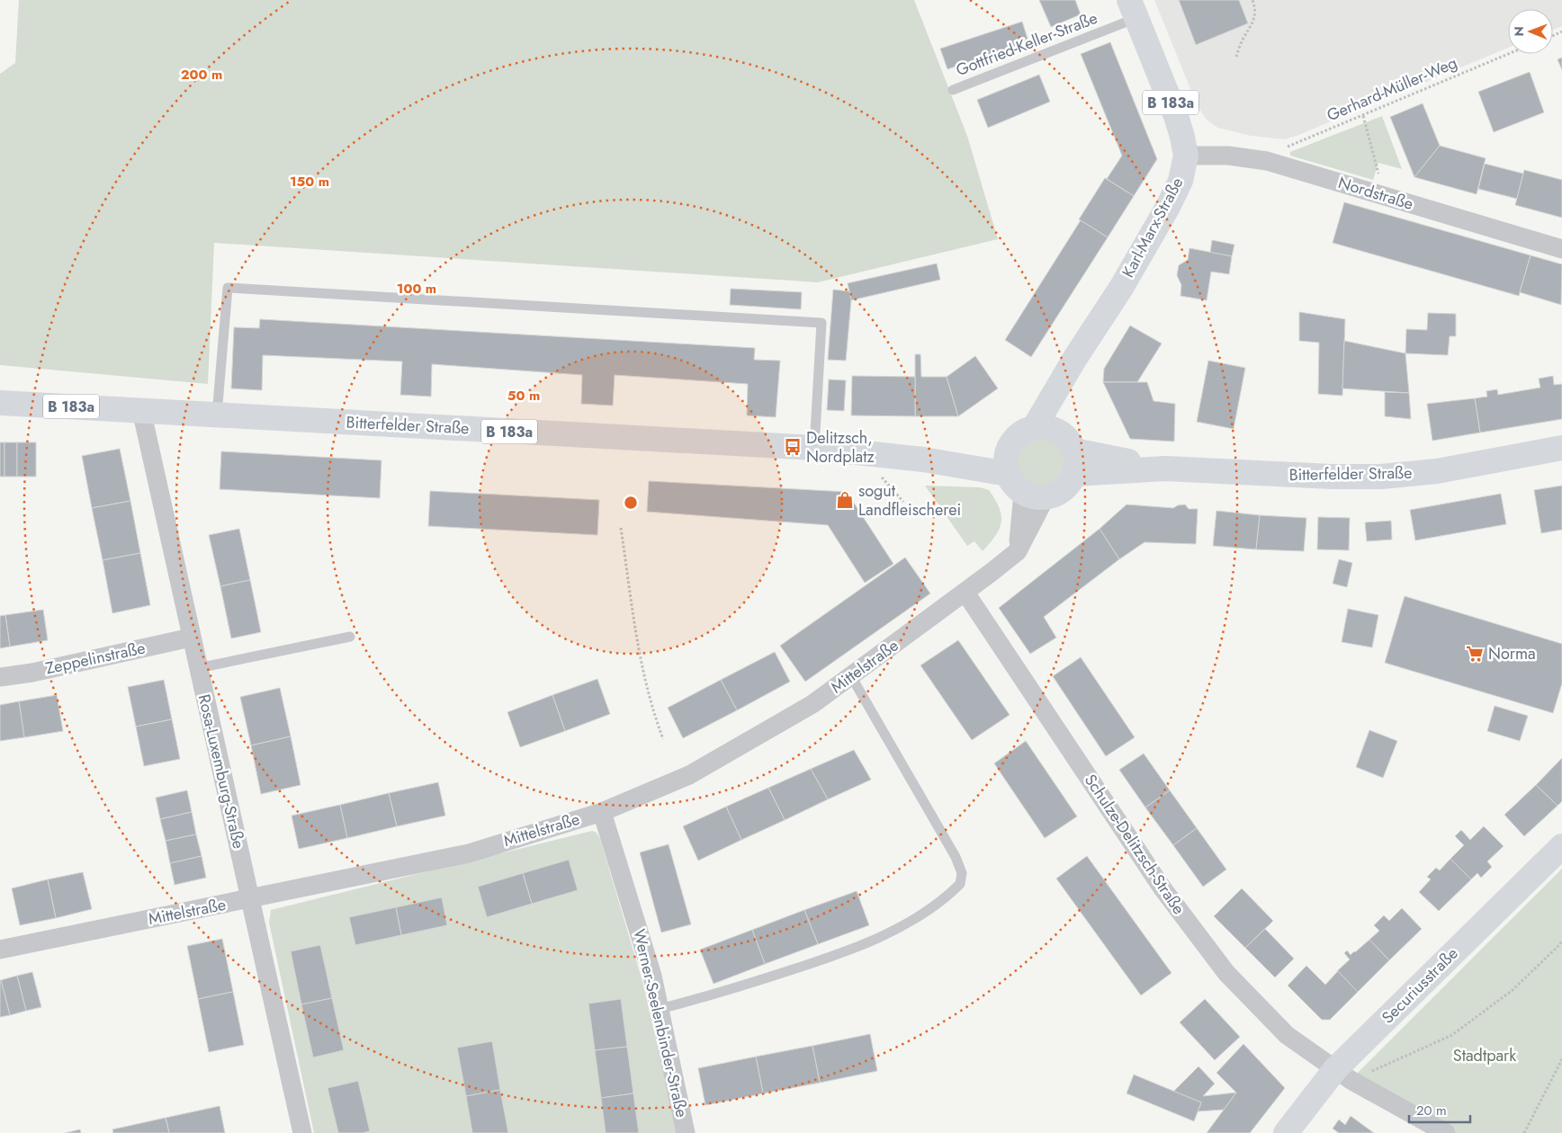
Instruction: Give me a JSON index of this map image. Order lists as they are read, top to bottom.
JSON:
{
  "streets": {
    "main road": [
      "B 183a",
      "Karl-Marx-Straße",
      "Bitterfelder Straße",
      "Securiusstraße"
    ],
    "street": [
      "Nordstraße",
      "Zeppelinstraße",
      "Mittelstraße",
      "Rosa-Luxemburg-Straße",
      "Schulze-Delitzsch-Straße",
      "Werner-Seelenbinder-Straße"
    ],
    "lane": ["Gottfried-Keller-Straße"],
    "path": ["Gerhard-Müller-Weg"]
  },
  "crossings": [
    ["Gottfried-Keller-Straße", "Karl-Marx-Straße"],
    ["Gerhard-Müller-Weg", "Nordstraße"],
    ["Nordstraße", "Karl-Marx-Straße"],
    ["Karl-Marx-Straße", "Bitterfelder Straße"],
    ["Karl-Marx-Straße", "Mittelstraße"],
    ["Bitterfelder Straße", "Mittelstraße"],
    ["Bitterfelder Straße", "Rosa-Luxemburg-Straße"],
    ["Zeppelinstraße", "Rosa-Luxemburg-Straße"],
    ["Mittelstraße", "Rosa-Luxemburg-Straße"],
    ["Mittelstraße", "Schulze-Delitzsch-Straße"],
    ["Mittelstraße", "Werner-Seelenbinder-Straße"],
    ["Schulze-Delitzsch-Straße", "Securiusstraße"]
  ],
  "parks": ["Stadtpark"],
  "places": {
    "bus stop": ["Delitzsch, Nordplatz"],
    "shop": ["sogut Landfleischerei"],
    "supermarket": ["Norma"]
  },
  "scale_bar": "20 m",
  "north": "left",
  "rings": [
    "200 m",
    "150 m",
    "100 m",
    "50 m"
  ]
}
